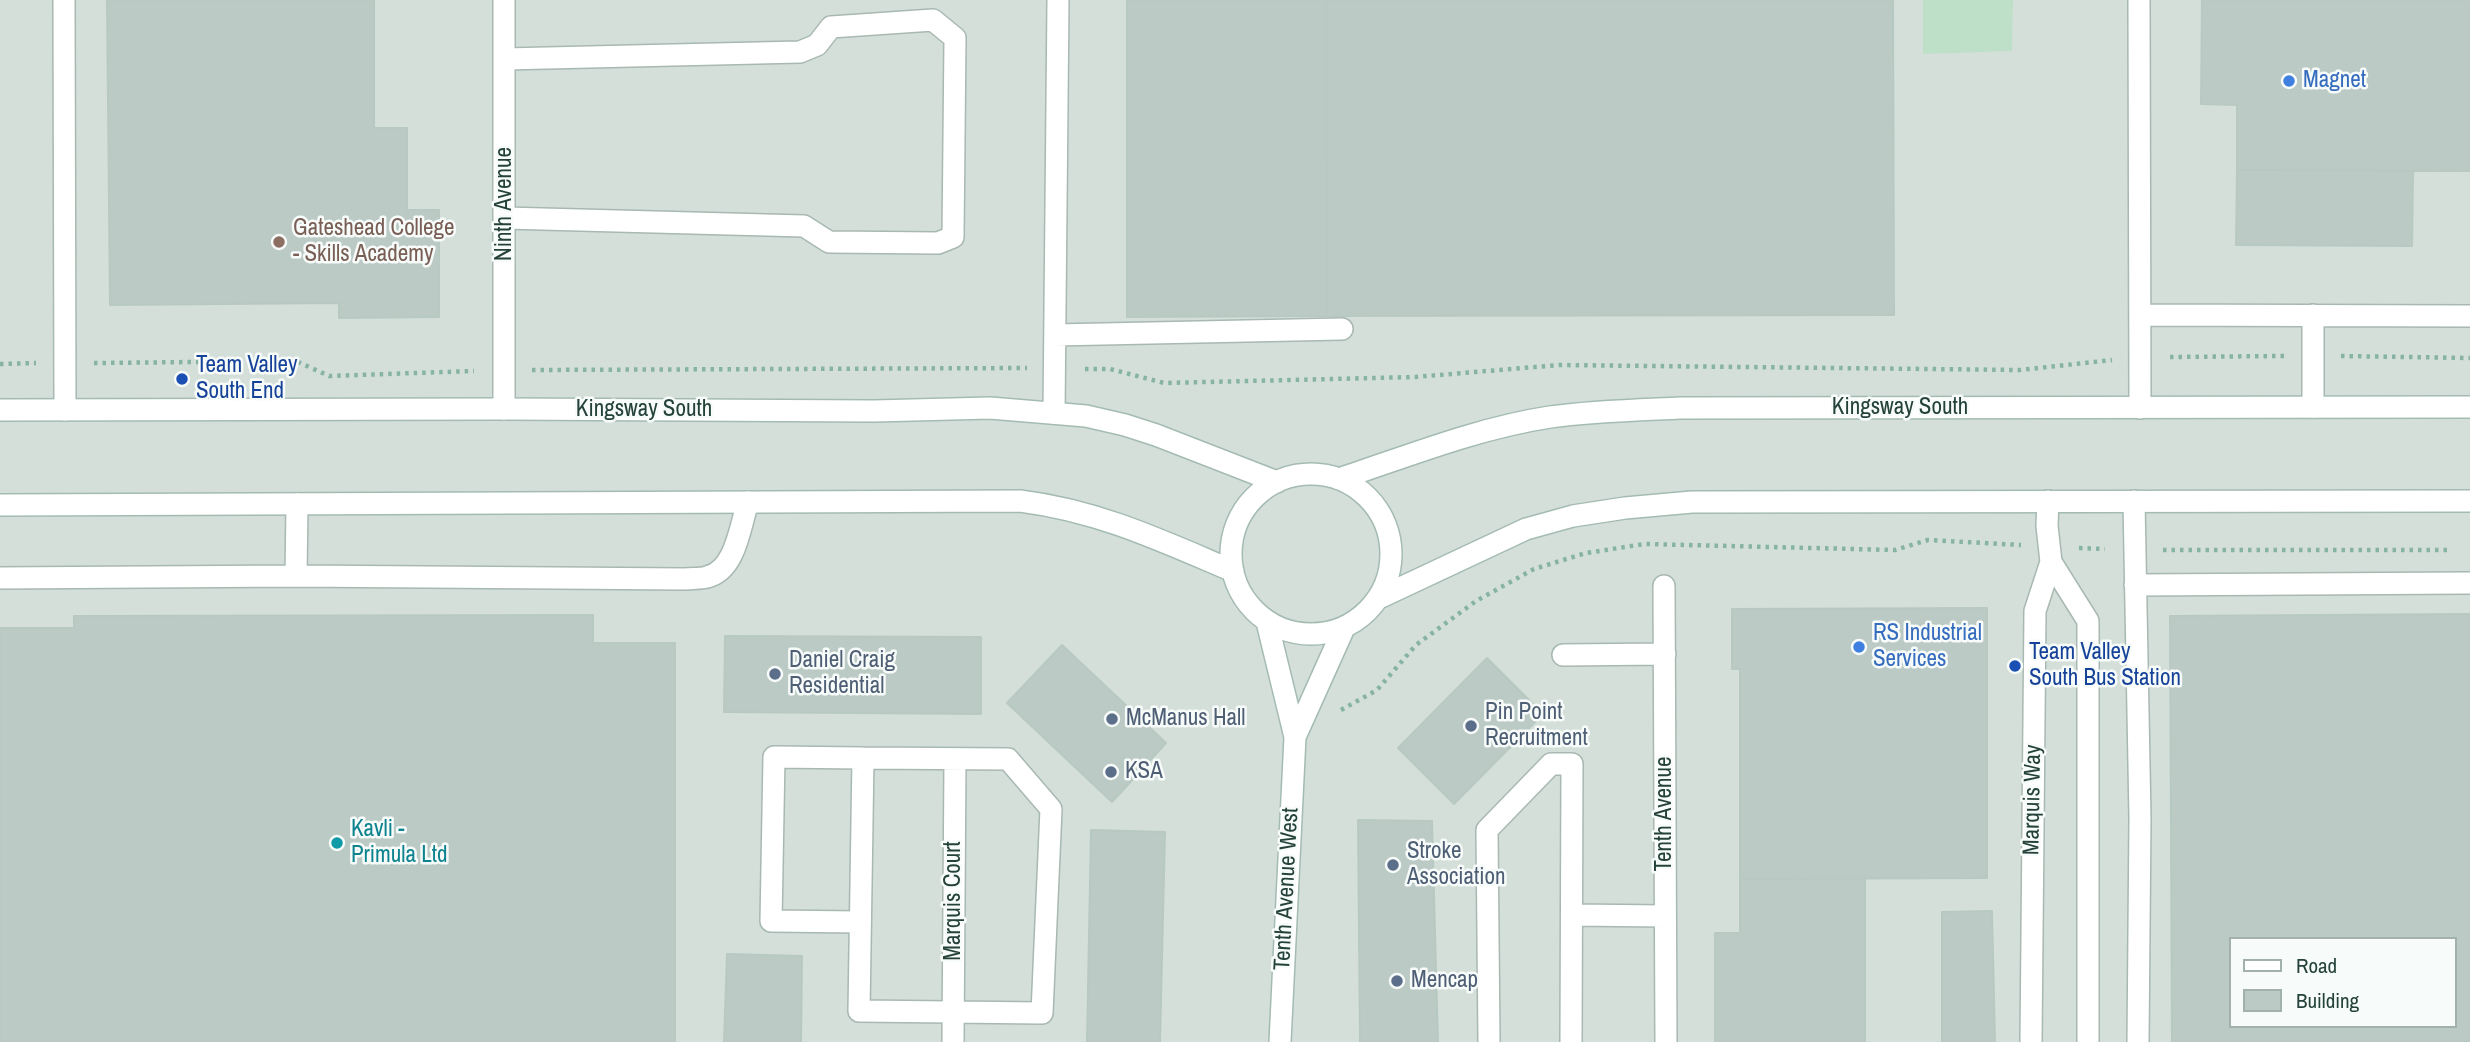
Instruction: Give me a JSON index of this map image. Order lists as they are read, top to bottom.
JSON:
{
  "streets": {
    "street": [
      "Ninth Avenue",
      "Kingsway South",
      "Marquis Way",
      "Tenth Avenue",
      "Tenth Avenue West",
      "Marquis Court"
    ]
  },
  "crossings": [
    ["Ninth Avenue", "Kingsway South"],
    ["Kingsway South", "Tenth Avenue West"]
  ],
  "places": [
    "Magnet",
    "Gateshead College - Skills Academy",
    "Team Valley South End",
    "RS Industrial Services",
    "Team Valley South Bus Station",
    "Daniel Craig Residential",
    "McManus Hall",
    "Pin Point Recruitment",
    "KSA",
    "Kavli - Primula Ltd",
    "Stroke Association",
    "Mencap"
  ],
  "legend": ["Road", "Building"]
}
